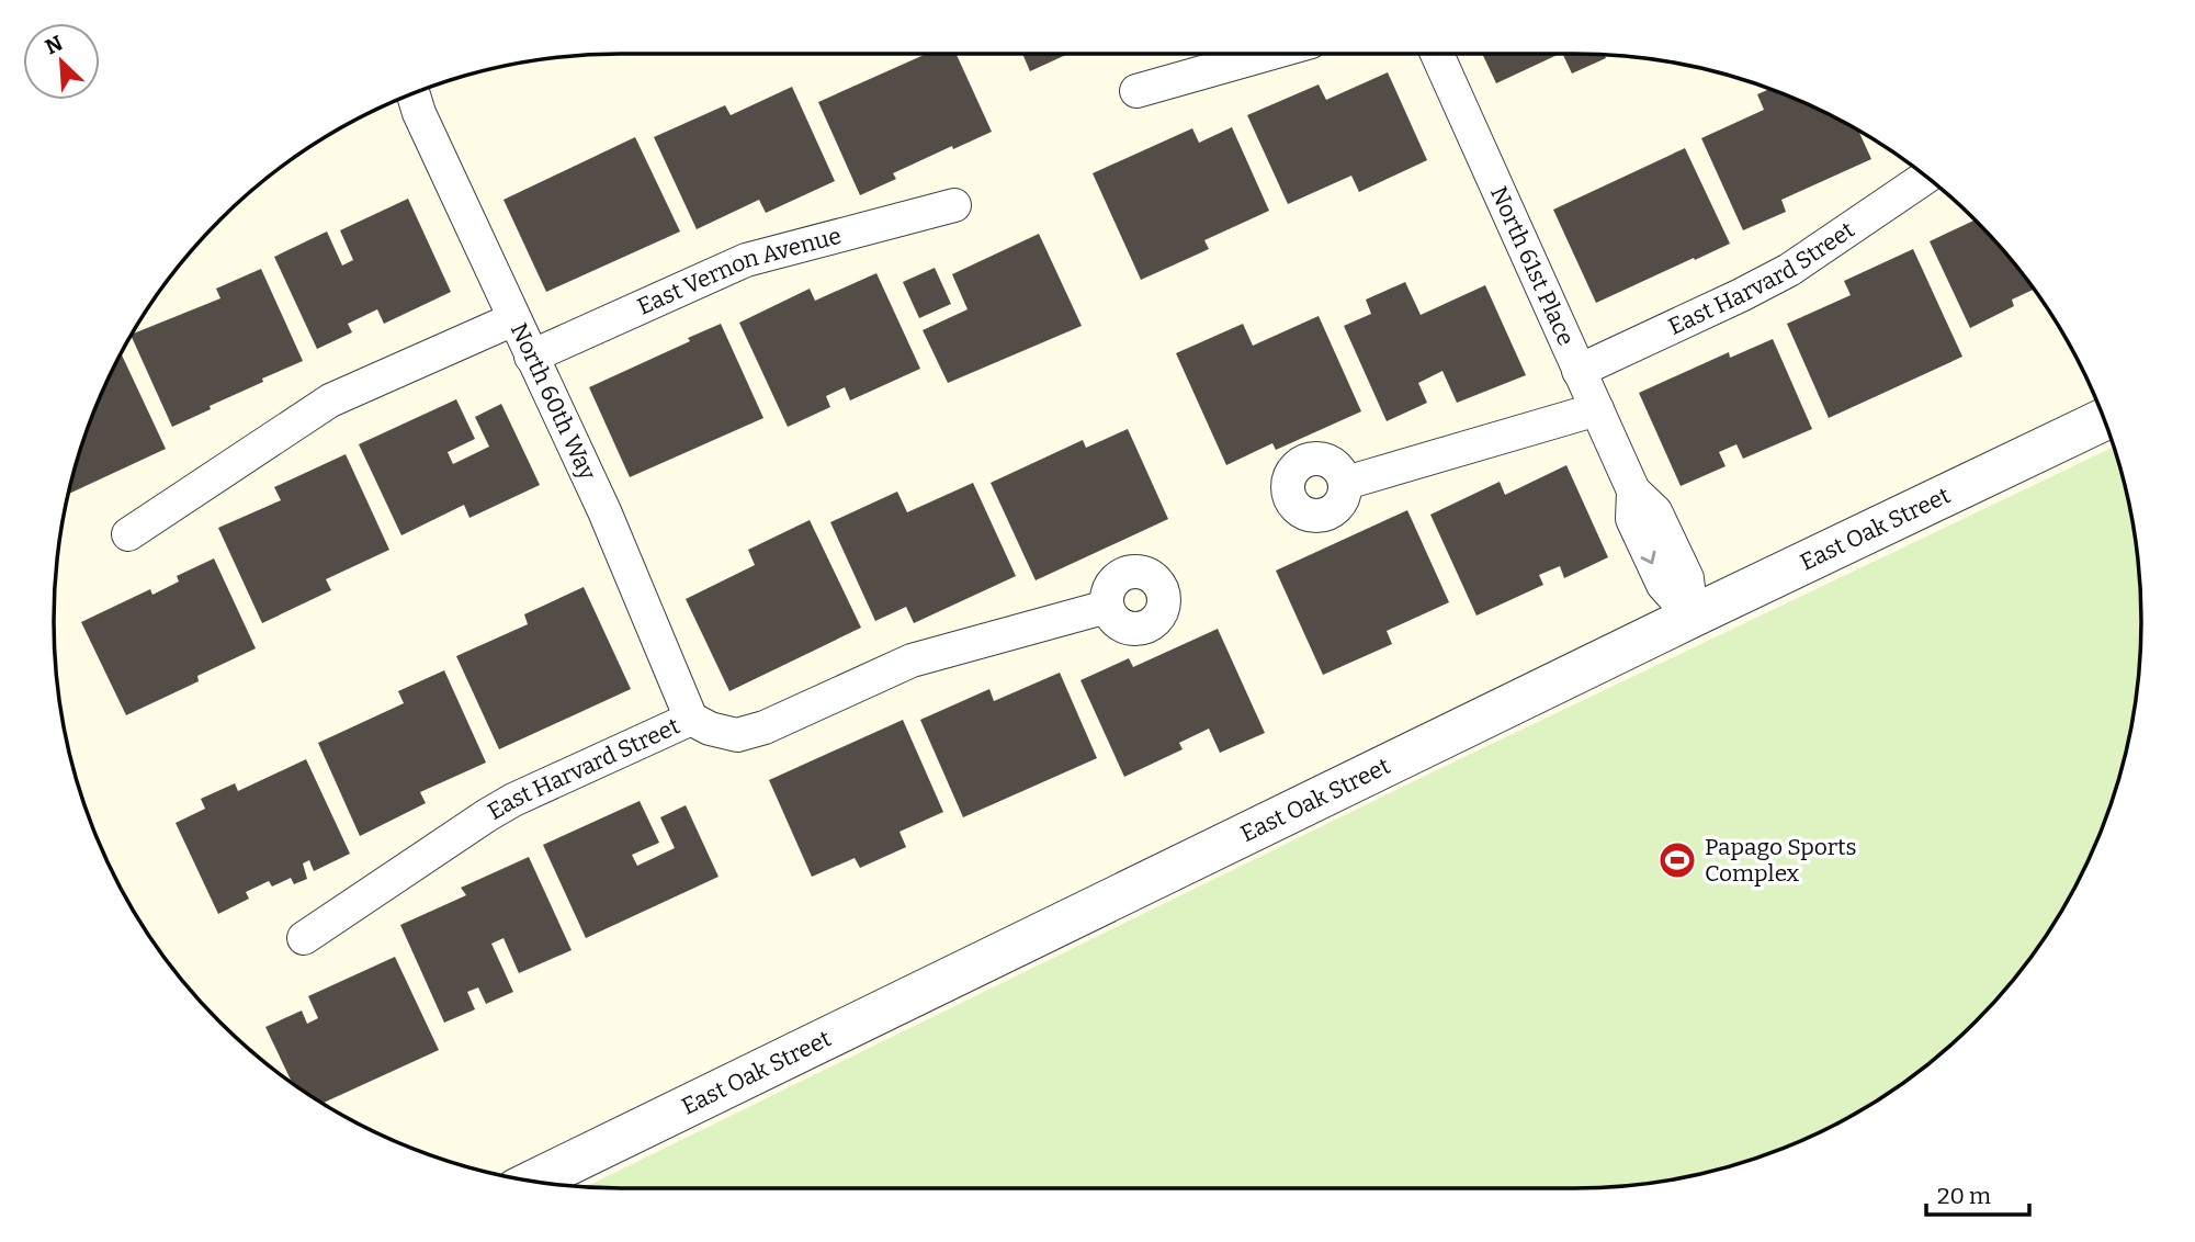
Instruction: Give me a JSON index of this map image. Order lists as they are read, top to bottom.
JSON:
{
  "streets": {
    "street": [
      "North 61st Place",
      "East Vernon Avenue",
      "East Harvard Street",
      "North 60th Way",
      "East Oak Street"
    ]
  },
  "crossings": [
    ["North 61st Place", "East Harvard Street"],
    ["North 61st Place", "East Oak Street"],
    ["East Vernon Avenue", "North 60th Way"],
    ["East Harvard Street", "North 60th Way"]
  ],
  "places": {
    "sports": ["Papago Sports Complex"]
  },
  "scale_bar": "20 m",
  "north": "top left"
}
